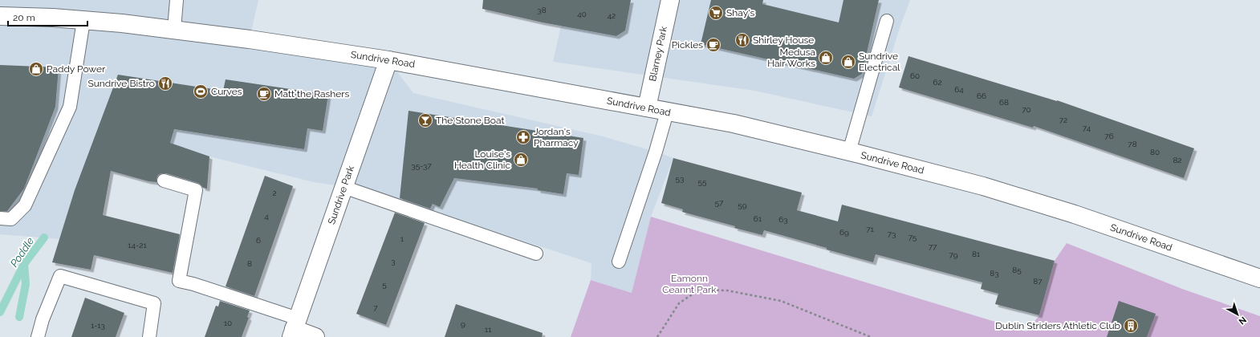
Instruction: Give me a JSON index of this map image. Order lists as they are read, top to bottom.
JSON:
{
  "streets": {
    "street": ["Blarney Park", "Sundrive Road", "Sundrive Park"]
  },
  "crossings": [
    ["Blarney Park", "Sundrive Road"],
    ["Sundrive Road", "Sundrive Park"]
  ],
  "water": ["Poddle"],
  "parks": ["Eamonn Ceannt Park"],
  "places": {
    "supermarket": ["Shay's"],
    "restaurant": ["Shirley House", "Sundrive Bistro"],
    "cafe": ["Pickles", "Matt the Rashers"],
    "shop": [
      "Medusa Hair Works",
      "Sundrive Electrical",
      "Paddy Power",
      "Louise's Health Clinic"
    ],
    "sports": ["Curves"],
    "bar": ["The Stone Boat"],
    "pharmacy": ["Jordan's Pharmacy"],
    "building": ["Dublin Striders Athletic Club"]
  },
  "house_numbers": [
    "38",
    "40",
    "42",
    "60",
    "62",
    "64",
    "66",
    "68",
    "70",
    "72",
    "74",
    "76",
    "78",
    "80",
    "82",
    "35-37",
    "53",
    "55",
    "2",
    "57",
    "59",
    "4",
    "61",
    "63",
    "71",
    "69",
    "73",
    "75",
    "1",
    "6",
    "14-21",
    "77",
    "81",
    "79",
    "3",
    "8",
    "85",
    "83",
    "87",
    "5",
    "7",
    "10",
    "9",
    "1-13",
    "11"
  ],
  "scale_bar": "20 m",
  "north": "bottom right"
}
